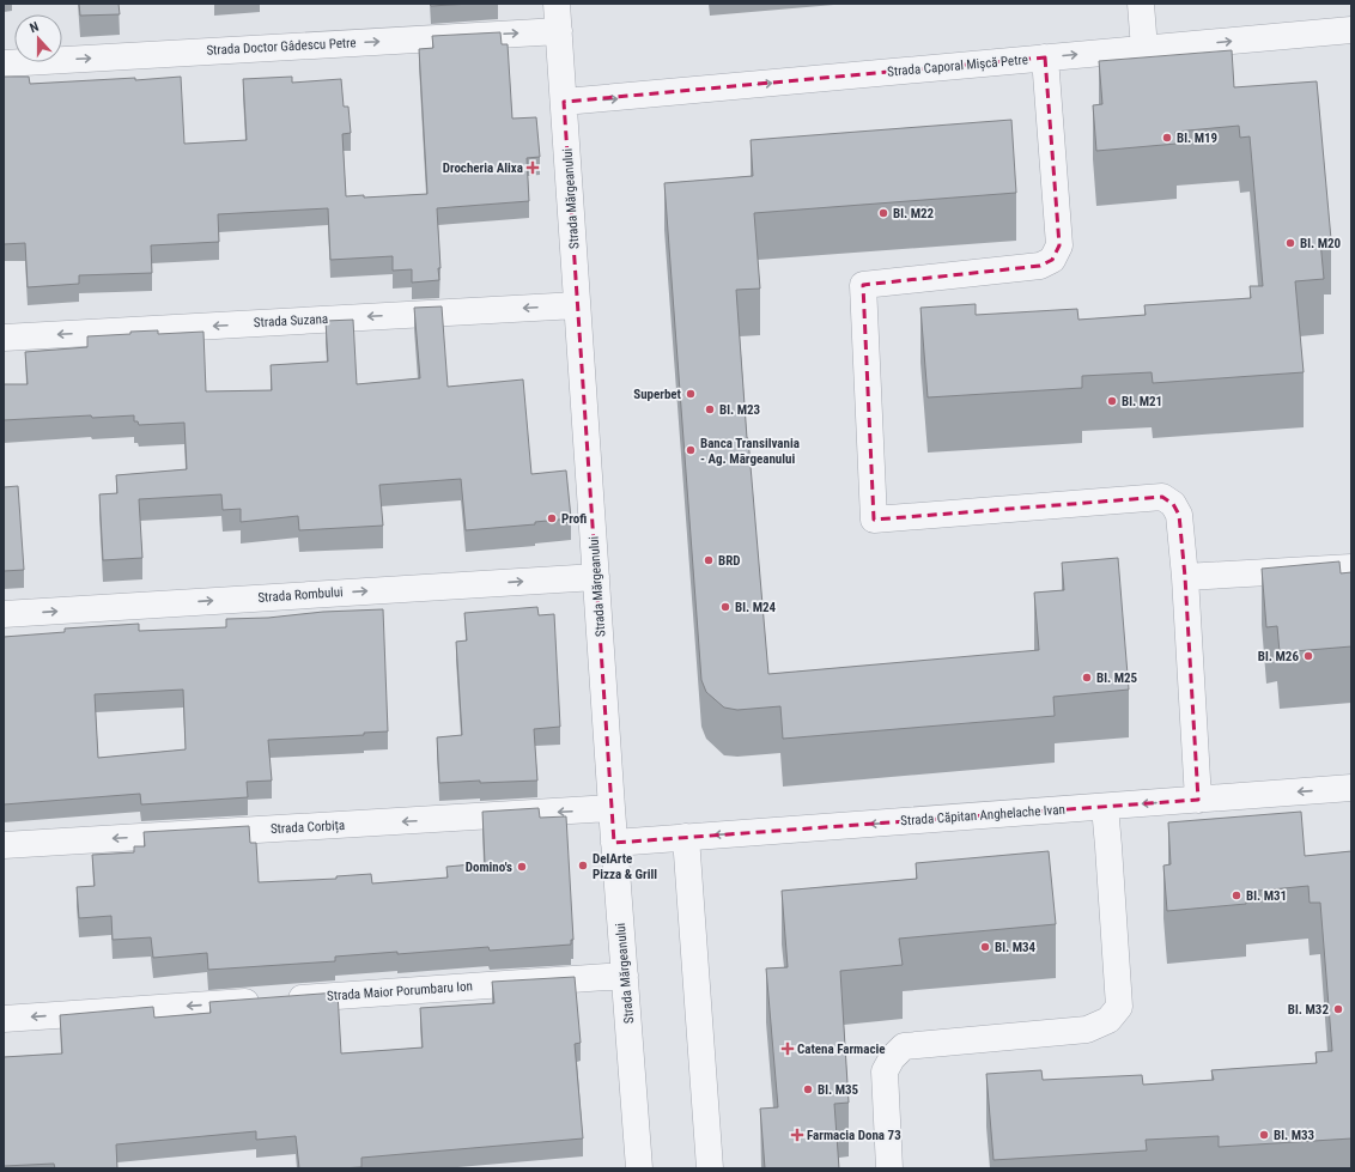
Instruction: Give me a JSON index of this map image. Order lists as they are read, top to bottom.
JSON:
{
  "streets": {
    "street": [
      "Strada Doctor Gâdescu Petre",
      "Strada Caporal Mișcă Petre",
      "Strada Mărgeanului",
      "Strada Suzana",
      "Strada Rombului",
      "Strada Căpitan Anghelache Ivan",
      "Strada Corbița",
      "Strada Maior Porumbaru Ion"
    ]
  },
  "crossings": [
    ["Strada Doctor Gâdescu Petre", "Strada Mărgeanului"],
    ["Strada Caporal Mișcă Petre", "Strada Mărgeanului"],
    ["Strada Mărgeanului", "Strada Suzana"],
    ["Strada Mărgeanului", "Strada Rombului"],
    ["Strada Mărgeanului", "Strada Căpitan Anghelache Ivan"],
    ["Strada Mărgeanului", "Strada Corbița"],
    ["Strada Mărgeanului", "Strada Maior Porumbaru Ion"]
  ],
  "one_way": [
    "Strada Doctor Gâdescu Petre",
    "Strada Caporal Mișcă Petre",
    "Strada Suzana",
    "Strada Rombului",
    "Strada Căpitan Anghelache Ivan",
    "Strada Corbița",
    "Strada Maior Porumbaru Ion"
  ],
  "places": {
    "other": [
      "Bl. M19",
      "Bl. M22",
      "Bl. M20",
      "Superbet",
      "Bl. M21",
      "Bl. M23",
      "Banca Transilvania - Ag. Mărgeanului",
      "Profi",
      "BRD",
      "Bl. M24",
      "Bl. M26",
      "Bl. M25",
      "DelArte Pizza & Grill",
      "Domino's",
      "Bl. M31",
      "Bl. M34",
      "Bl. M32",
      "Bl. M35",
      "Bl. M33"
    ],
    "health": ["Drocheria Alixa", "Catena Farmacie", "Farmacia Dona 73"]
  },
  "north": "top"
}
